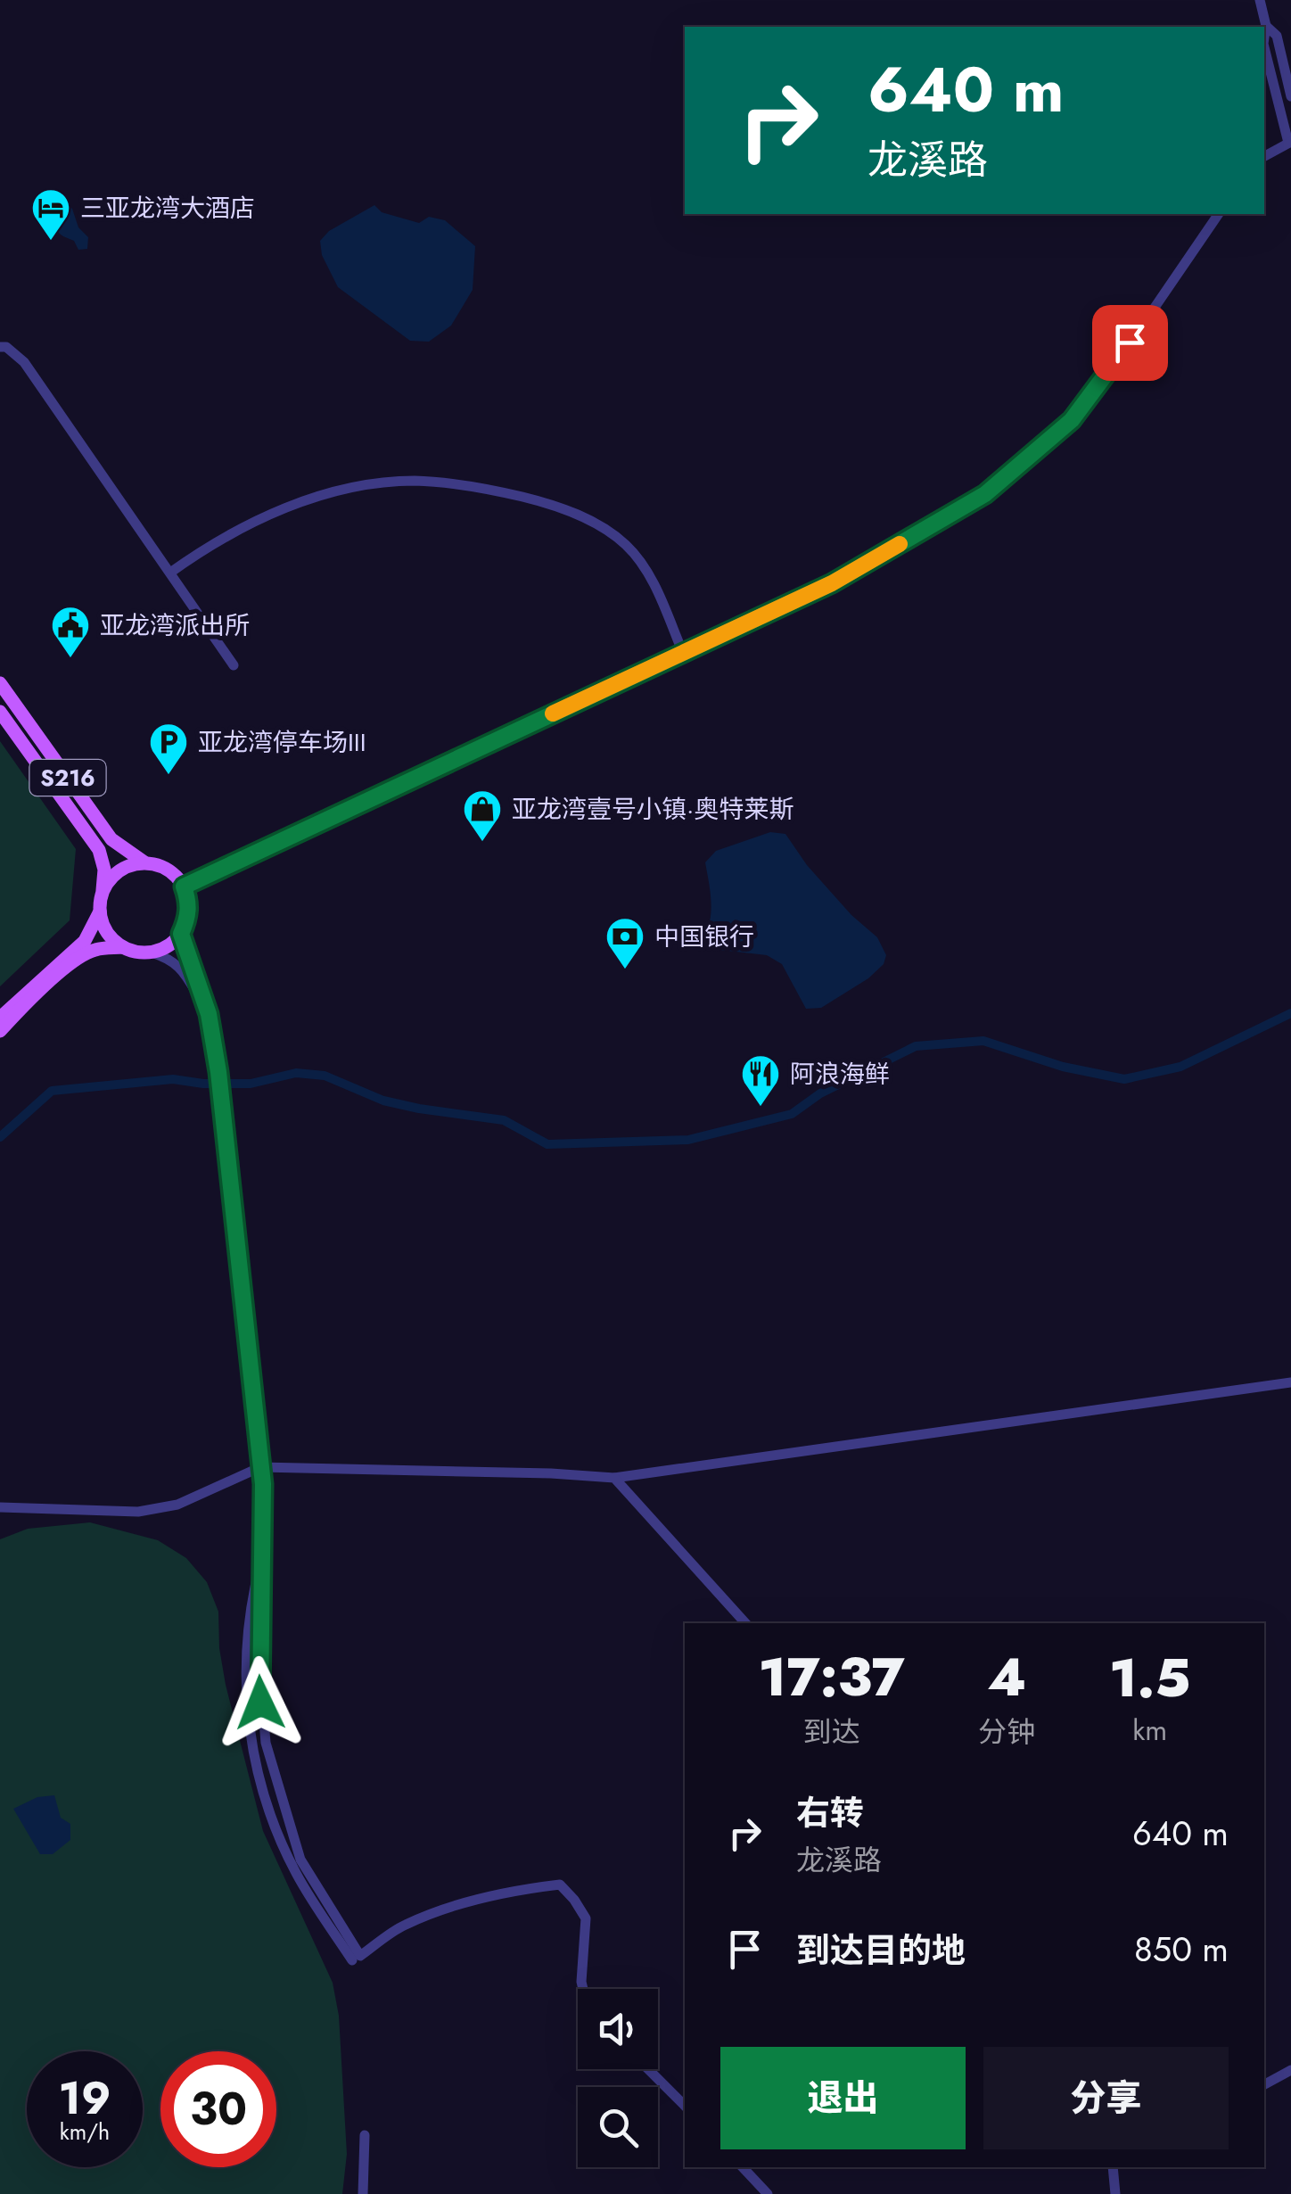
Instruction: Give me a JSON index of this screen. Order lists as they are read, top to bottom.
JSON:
{
  "streets": {
    "main road": ["S216"]
  },
  "places": {
    "hotel": ["三亚龙湾大酒店"],
    "public building": ["亚龙湾派出所"],
    "parking": ["亚龙湾停车场III"],
    "shop": ["亚龙湾壹号小镇·奥特莱斯"],
    "bank": ["中国银行"],
    "restaurant": ["阿浪海鲜"]
  },
  "page": {
    "turn": ["640 m", "龙溪路"],
    "eta": [
      "17:37",
      "到达",
      "4",
      "分钟",
      "1.5",
      "km"
    ],
    "list": [
      {
        "name": "右转",
        "note": "龙溪路",
        "value": "640 m"
      },
      {
        "name": "到达目的地",
        "value": "850 m"
      }
    ],
    "buttons": ["退出", "分享"],
    "speed": "19 km/h",
    "limit": "30"
  }
}
